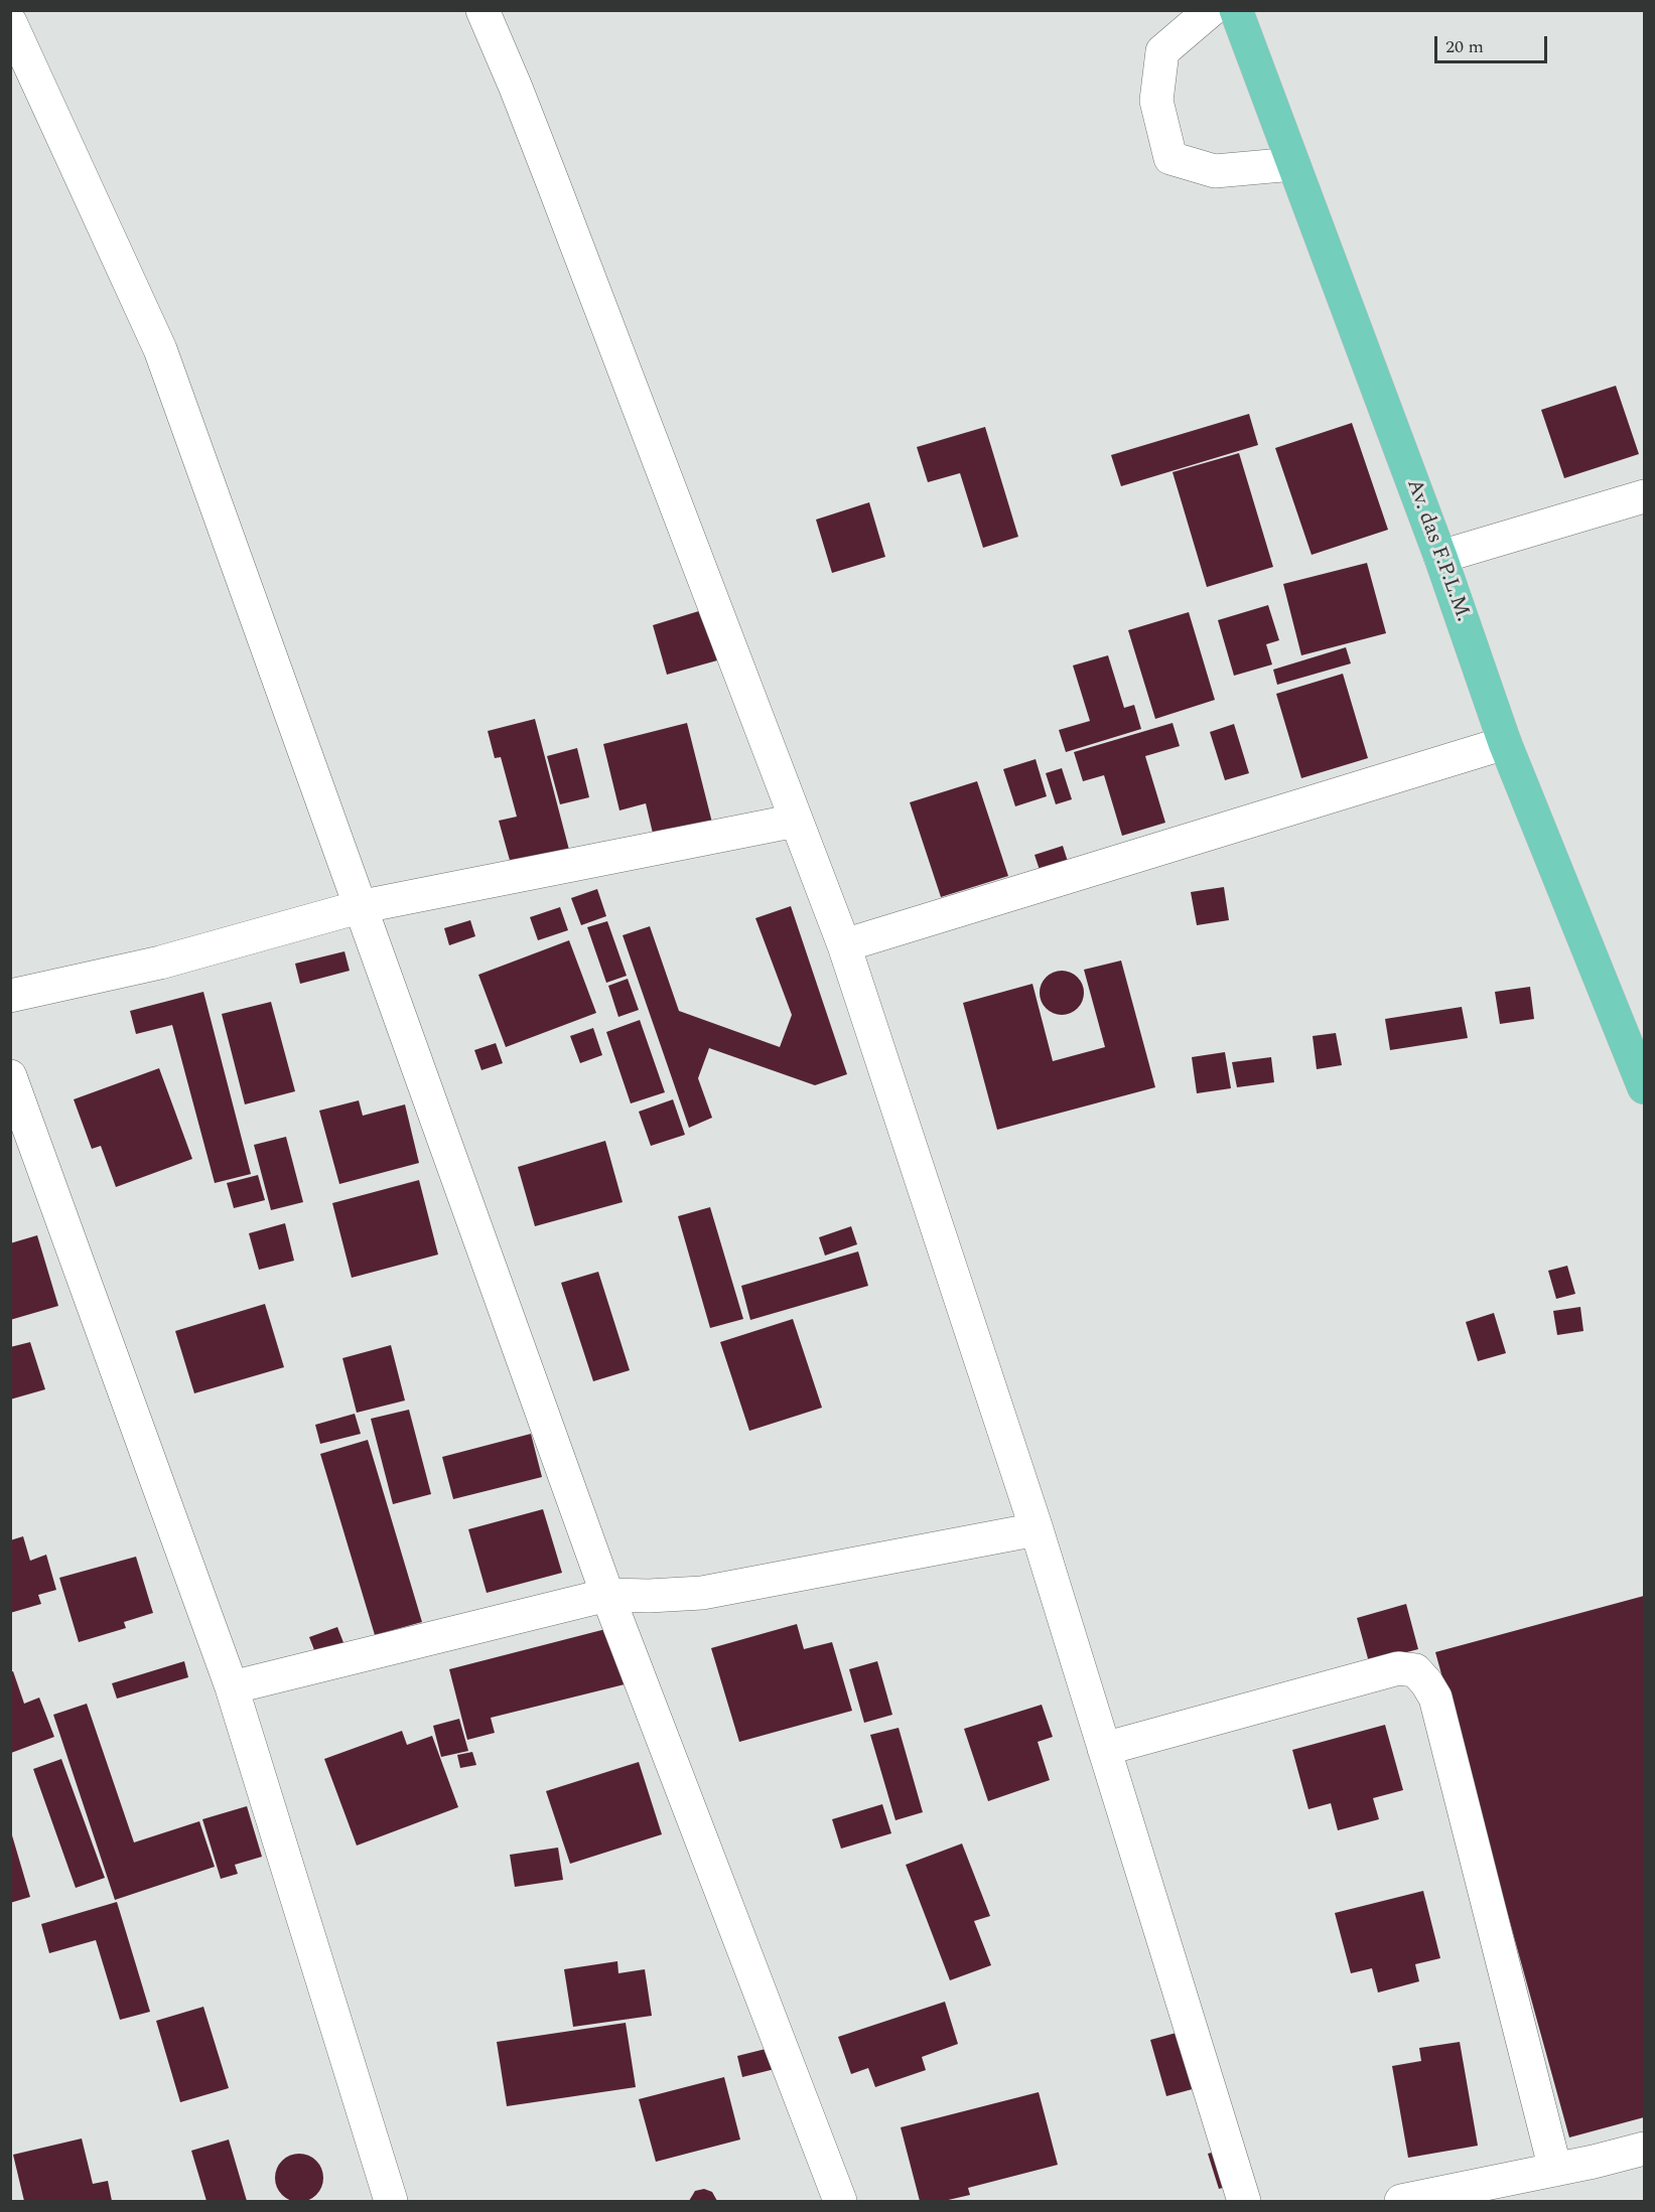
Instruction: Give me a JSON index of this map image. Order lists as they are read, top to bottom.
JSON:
{
  "streets": {
    "main road": ["Av. das F.P.L.M."]
  },
  "scale_bar": "20 m"
}
